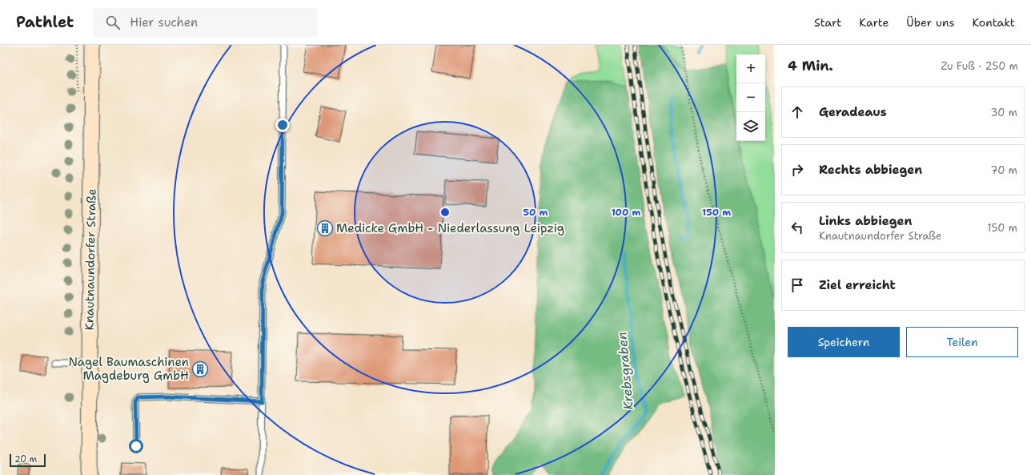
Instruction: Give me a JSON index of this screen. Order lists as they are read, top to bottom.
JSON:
{
  "streets": {
    "main road": ["Knautnaundorfer Straße"]
  },
  "water": ["Krebsgraben"],
  "places": {
    "building": ["Medicke GmbH - Niederlassung Leipzig", "Nagel Baumaschinen Magdeburg GmbH"]
  },
  "scale_bar": "20 m",
  "page": {
    "header": "Pathlet",
    "search": "Hier suchen",
    "nav": [
      "Start",
      "Karte",
      "Über uns",
      "Kontakt"
    ],
    "heading": ["4 Min.", "Zu Fuß · 250 m"],
    "map_buttons": ["+", "−"],
    "list": [
      ["Geradeaus", "30 m"],
      ["Rechts abbiegen", "70 m"],
      ["Links abbiegen", "Knautnaundorfer Straße", "150 m"],
      "Ziel erreicht"
    ],
    "buttons": ["Speichern", "Teilen"],
    "scale": "20 m"
  },
  "rings": ["50 m", "100 m", "150 m"]
}
